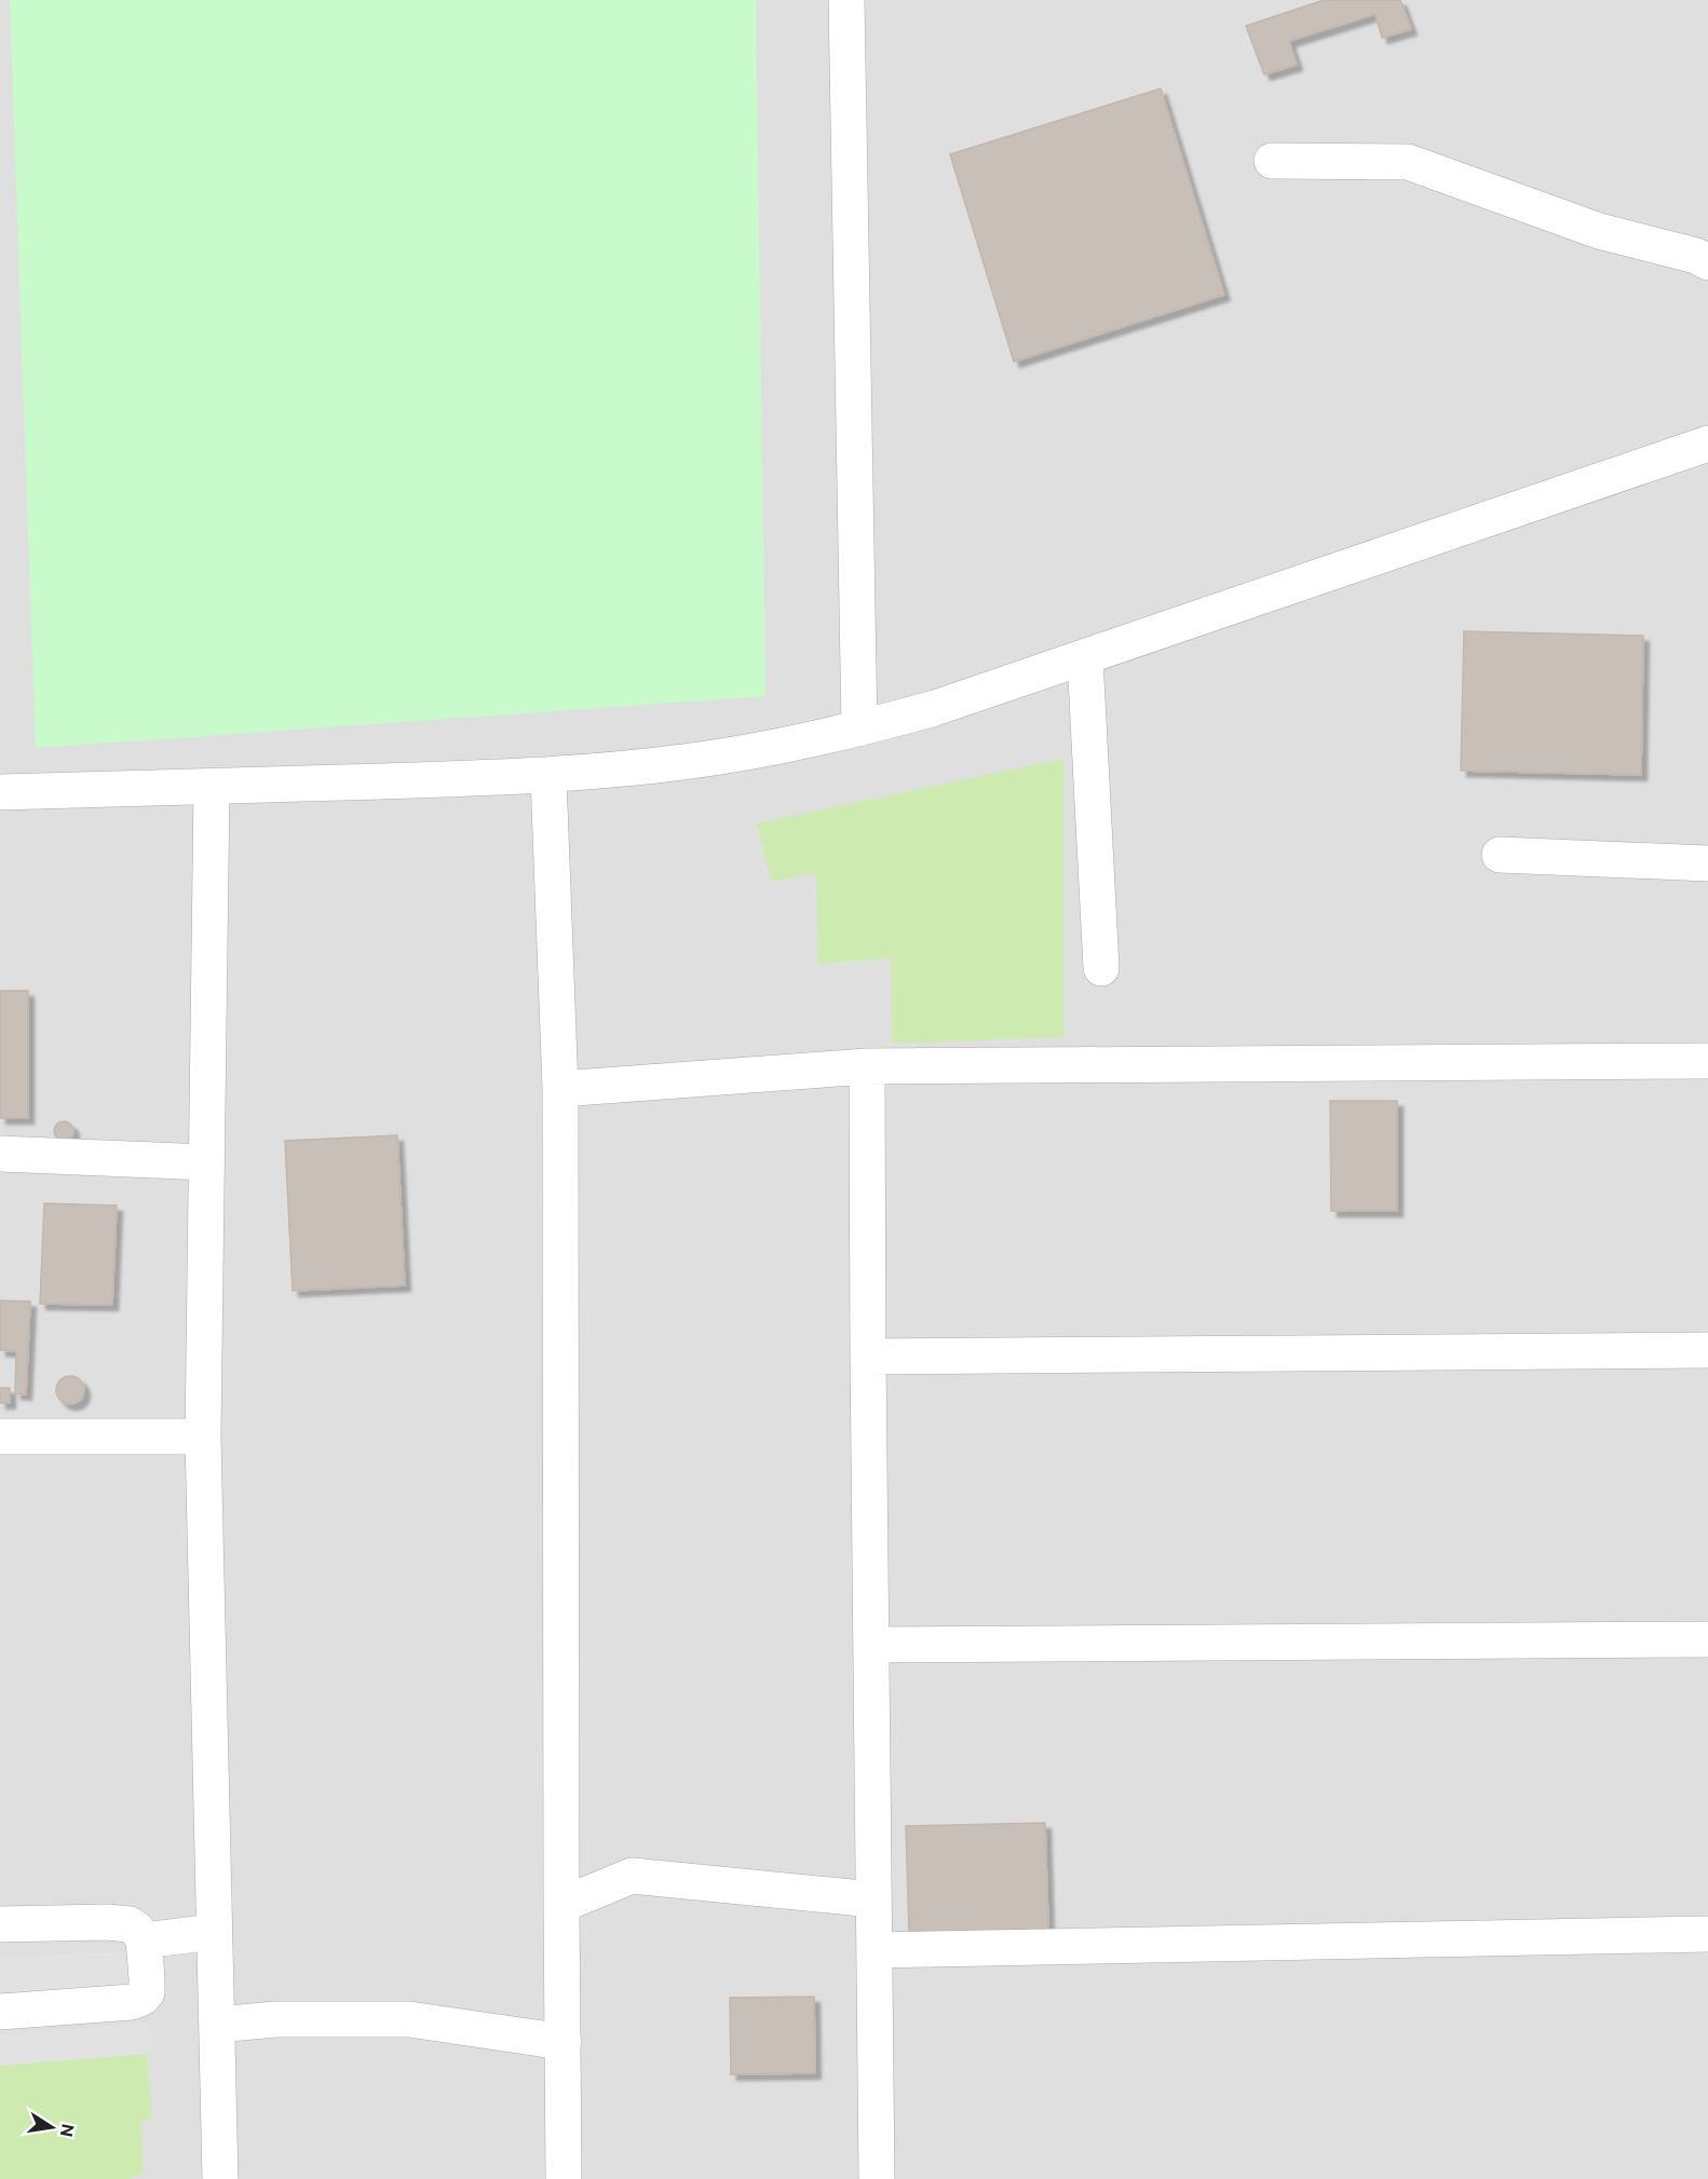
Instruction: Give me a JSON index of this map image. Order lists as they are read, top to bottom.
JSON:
{
  "north": "right"
}
